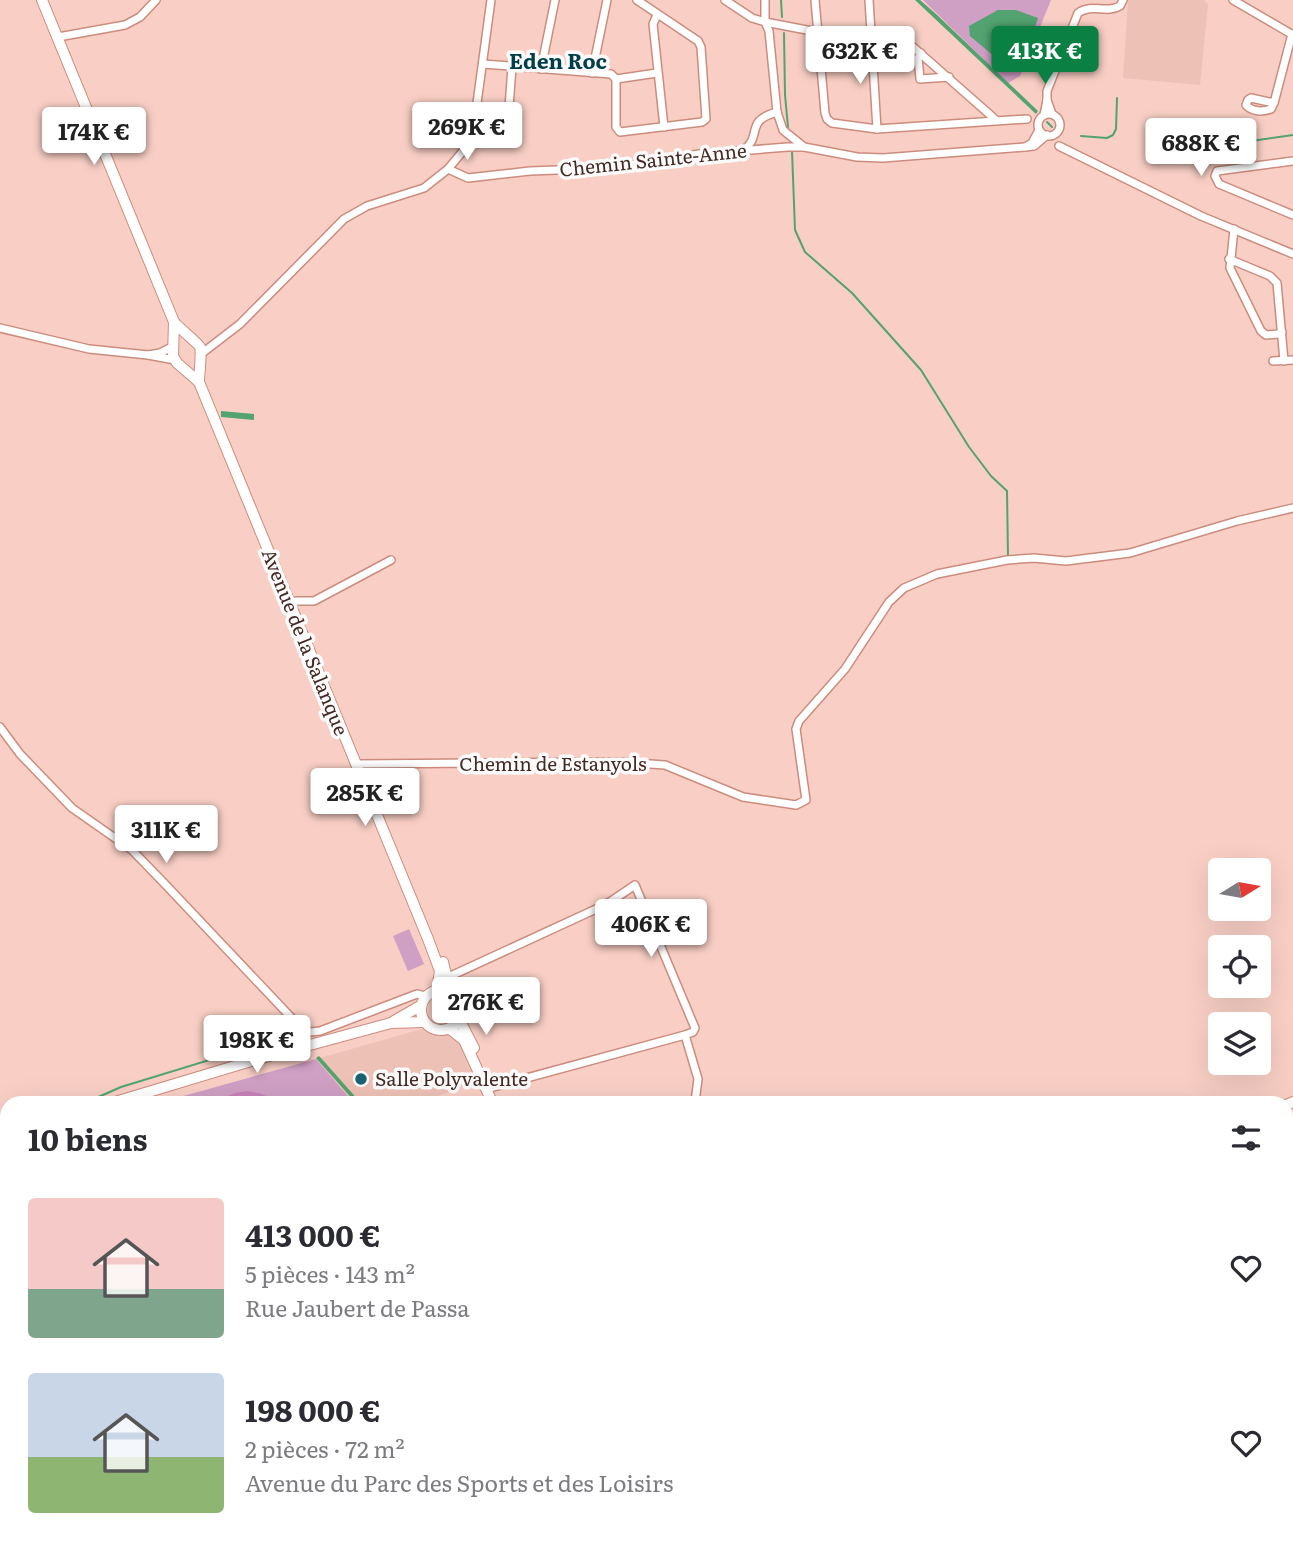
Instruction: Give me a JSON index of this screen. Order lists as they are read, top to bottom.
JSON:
{
  "streets": {
    "main road": ["Avenue de la Salanque"],
    "street": ["Chemin Sainte-Anne", "Chemin de Estanyols"]
  },
  "crossings": [
    ["Avenue de la Salanque", "Chemin de Estanyols"]
  ],
  "districts": ["Eden Roc"],
  "places": ["Salle Polyvalente"],
  "north": "right",
  "page": {
    "price": [
      "632K €",
      "413K €",
      "269K €",
      "174K €",
      "688K €",
      "285K €",
      "311K €",
      "406K €",
      "276K €",
      "198K €"
    ],
    "heading": "10 biens",
    "list": [
      {
        "name": "413 000 €",
        "note": "5 pièces · 143 m² · Rue Jaubert de Passa"
      },
      {
        "name": "198 000 €",
        "note": "2 pièces · 72 m² · Avenue du Parc des Sports et des Loisirs"
      }
    ]
  }
}
